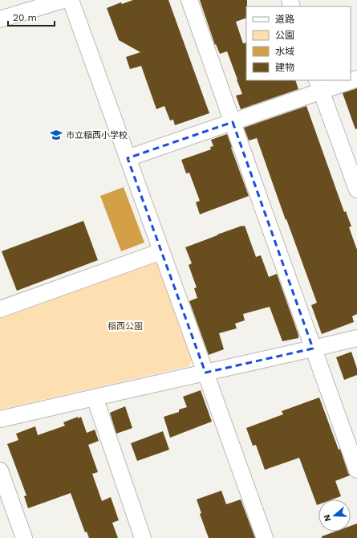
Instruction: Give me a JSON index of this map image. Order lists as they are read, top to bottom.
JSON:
{
  "parks": ["稲西公園"],
  "places": {
    "school or university": ["市立稲西小学校"]
  },
  "legend": [
    "道路",
    "公園",
    "水域",
    "建物"
  ],
  "scale_bar": "20 m",
  "north": "left"
}
